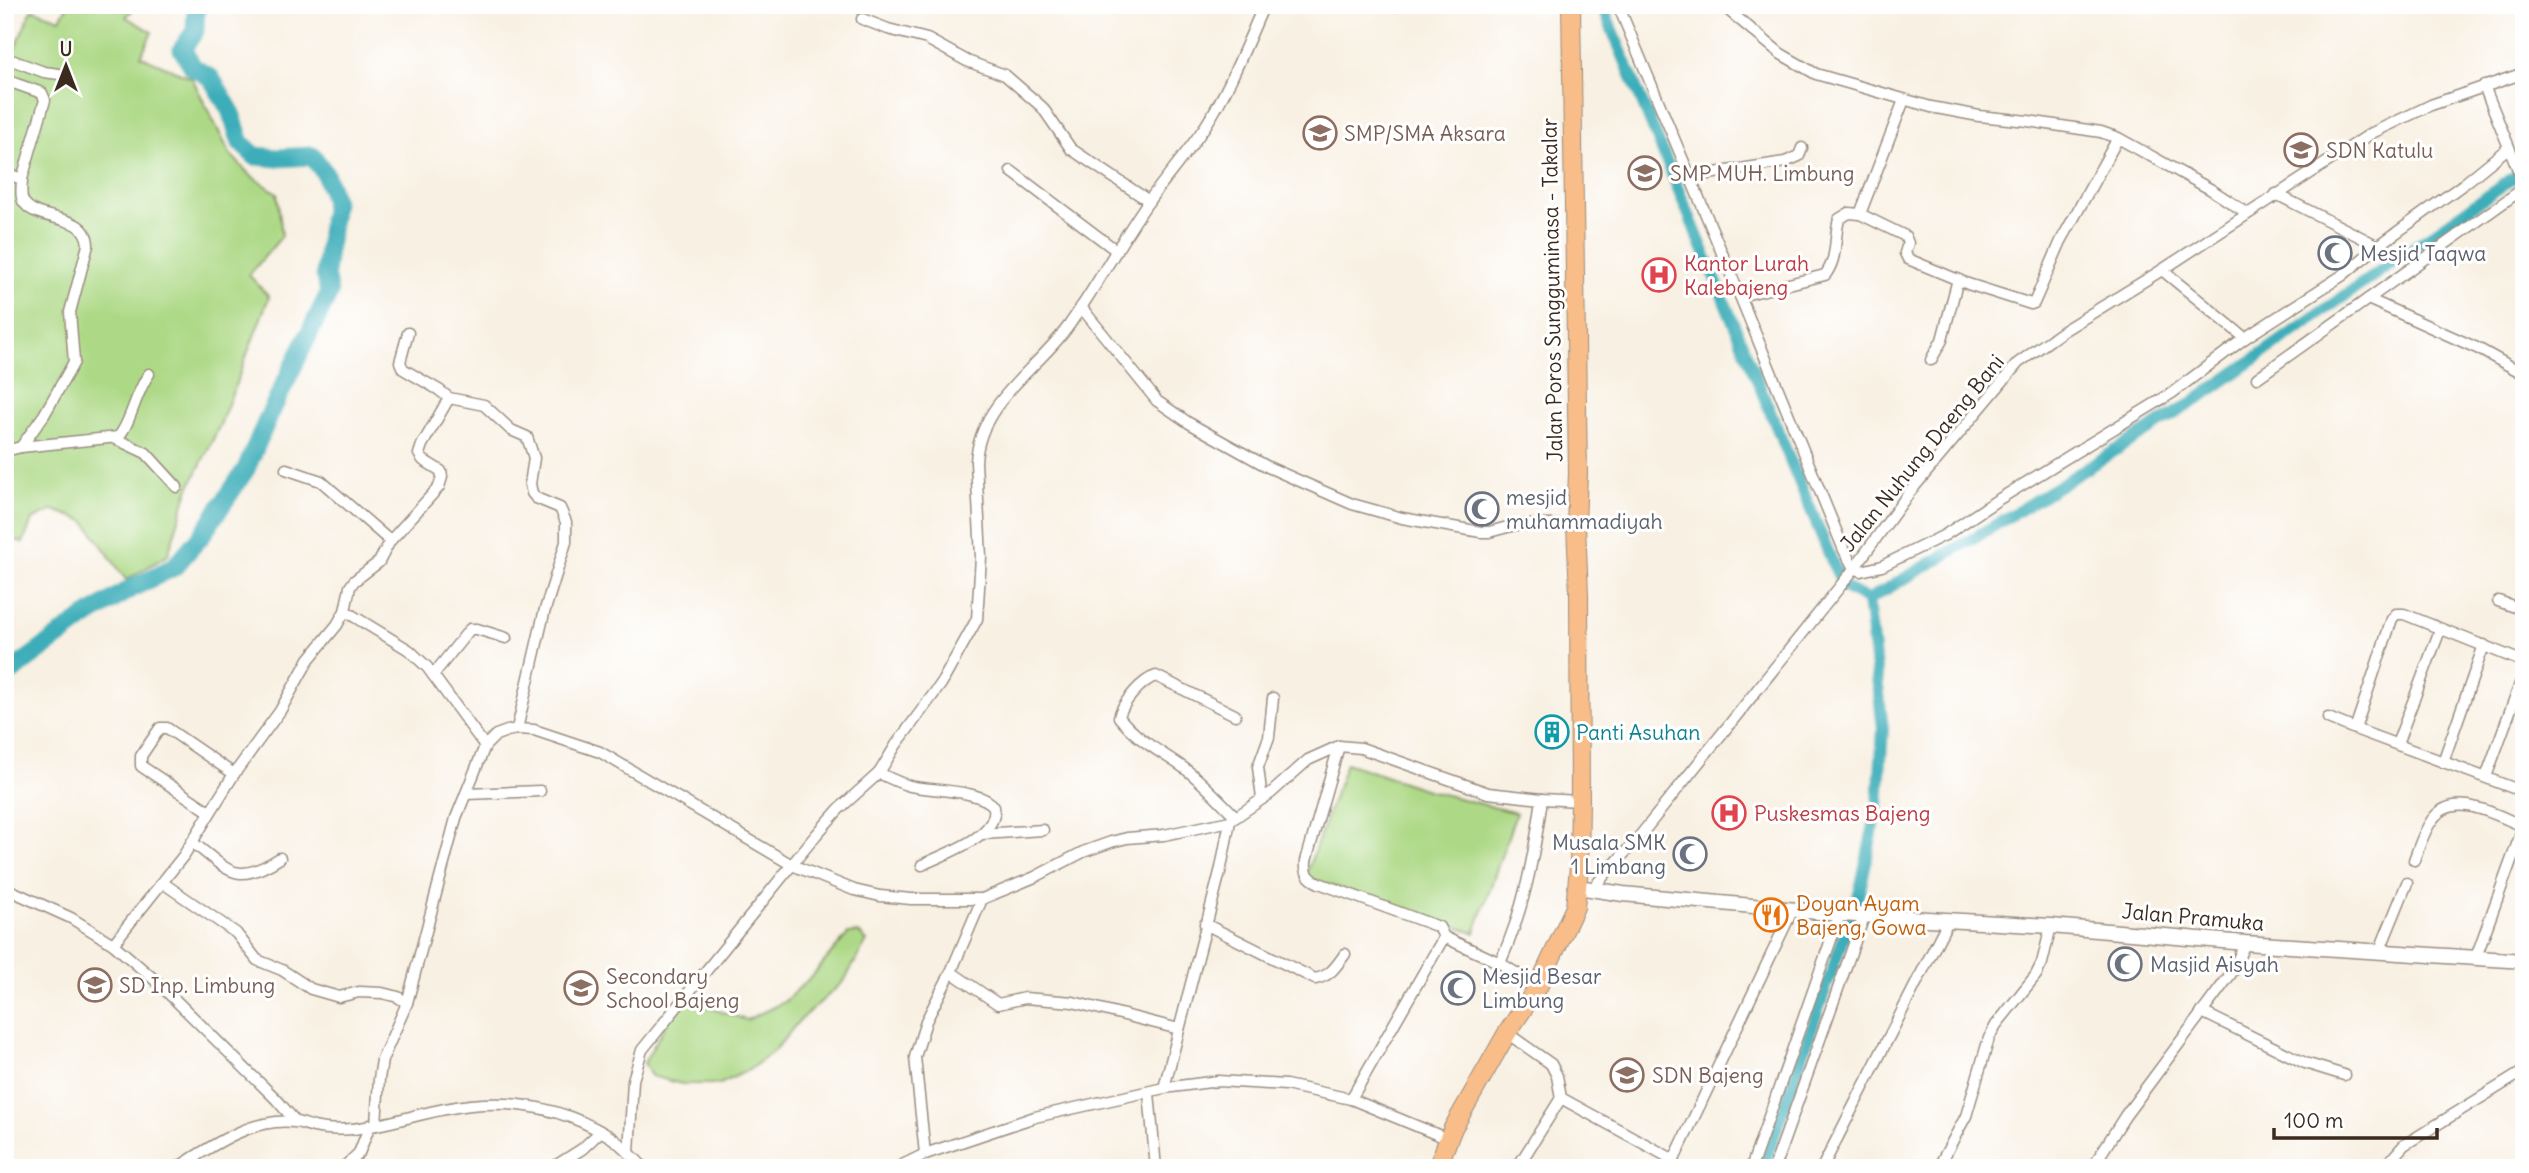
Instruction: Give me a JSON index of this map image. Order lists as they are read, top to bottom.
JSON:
{
  "streets": {
    "highway": ["Jalan Poros Sungguminasa - Takalar"],
    "street": ["Jalan Nuhung Daeng Bani", "Jalan Pramuka"]
  },
  "crossings": [
    ["Jalan Poros Sungguminasa - Takalar", "Jalan Nuhung Daeng Bani"],
    ["Jalan Poros Sungguminasa - Takalar", "Jalan Pramuka"],
    ["Jalan Nuhung Daeng Bani", "Jalan Pramuka"]
  ],
  "places": {
    "school or university": [
      "SMP/SMA Aksara",
      "SDN Katulu",
      "SMP MUH. Limbung",
      "SD Inp. Limbung",
      "Secondary School Bajeng",
      "SDN Bajeng"
    ],
    "mosque": [
      "Mesjid Taqwa",
      "mesjid muhammadiyah",
      "Musala SMK 1 Limbang",
      "Masjid Aisyah",
      "Mesjid Besar Limbung"
    ],
    "hospital": ["Kantor Lurah Kalebajeng", "Puskesmas Bajeng"],
    "building": ["Panti Asuhan"],
    "restaurant": ["Doyan Ayam Bajeng, Gowa"]
  },
  "scale_bar": "100 m",
  "north": "top"
}
